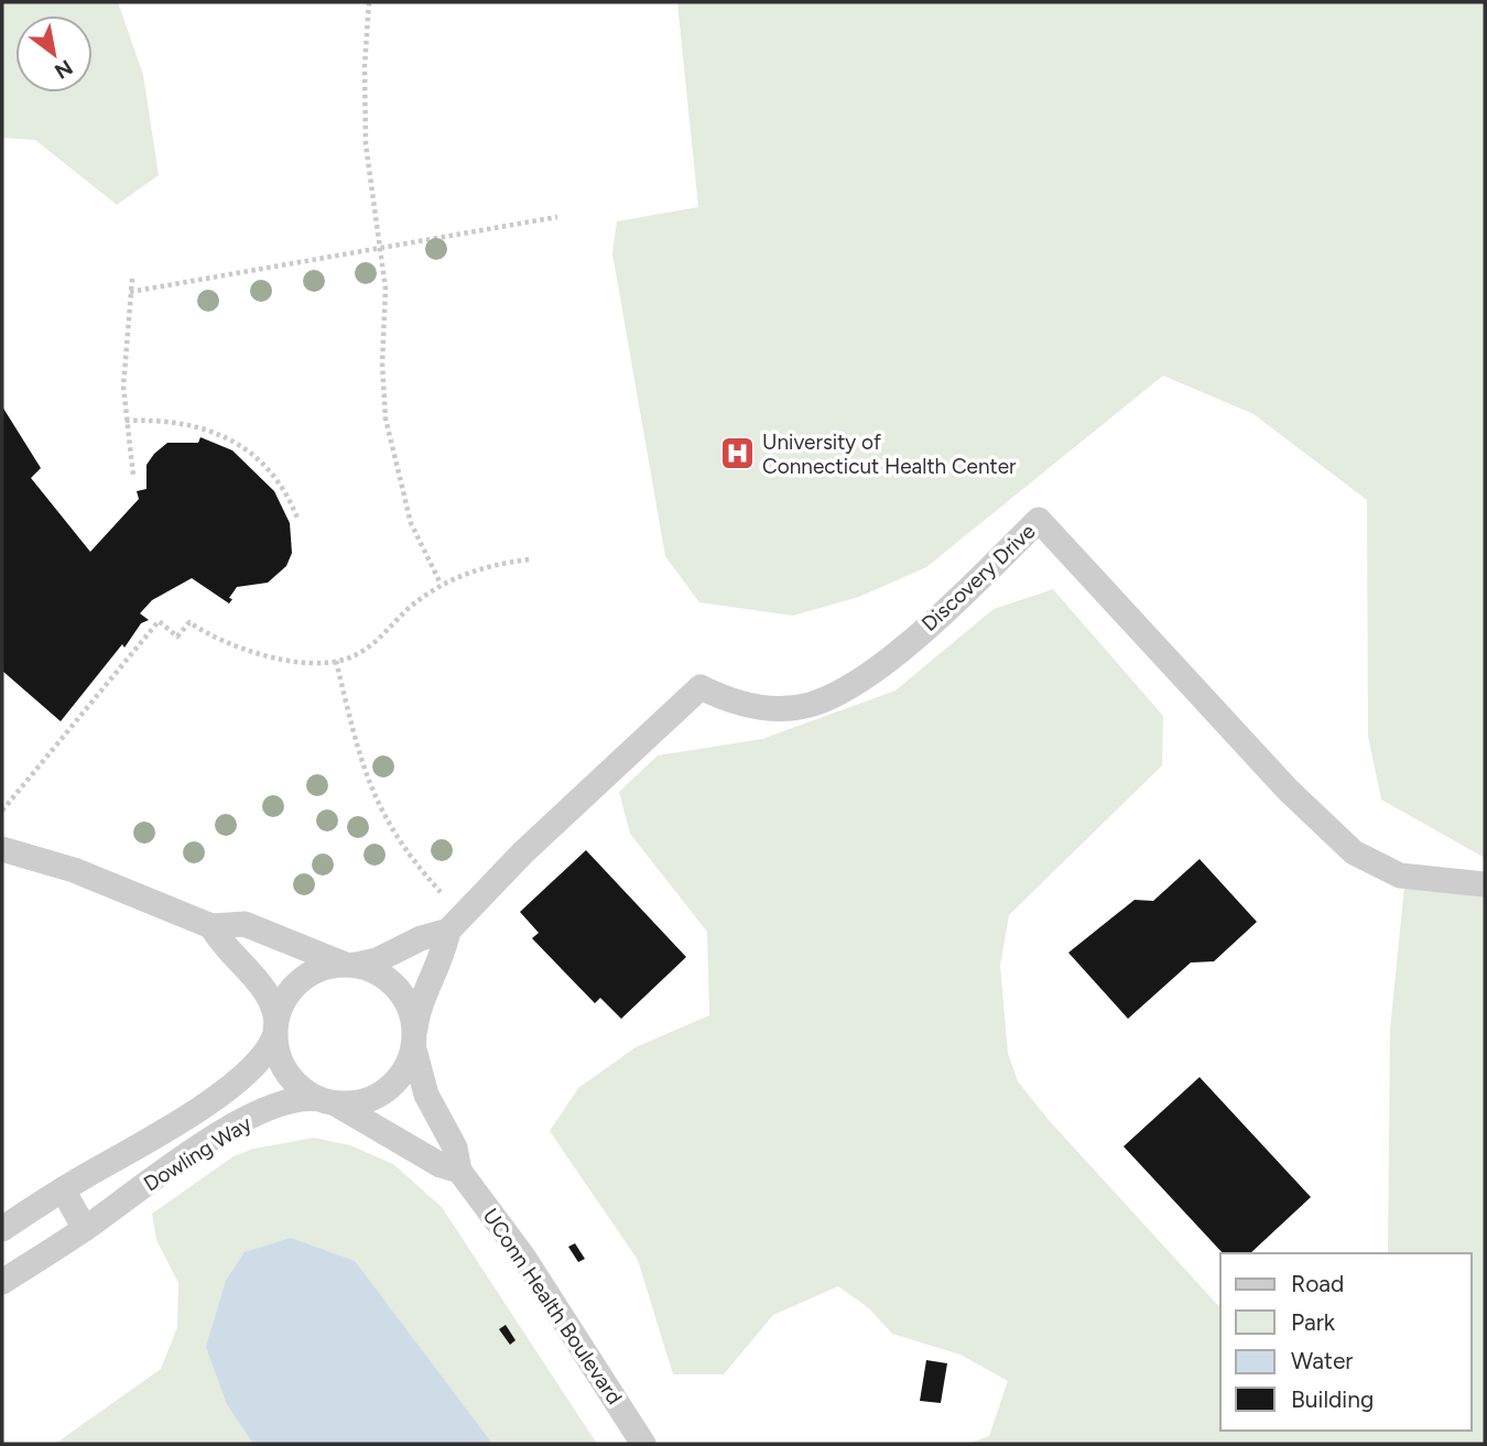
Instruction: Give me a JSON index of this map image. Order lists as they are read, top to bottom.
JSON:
{
  "streets": {
    "street": ["Discovery Drive", "Dowling Way", "UConn Health Boulevard"]
  },
  "crossings": [
    ["Discovery Drive", "Dowling Way"],
    ["Discovery Drive", "UConn Health Boulevard"],
    ["Dowling Way", "UConn Health Boulevard"]
  ],
  "places": {
    "hospital": ["University of Connecticut Health Center"]
  },
  "legend": [
    "Road",
    "Park",
    "Water",
    "Building"
  ],
  "north": "bottom right"
}
